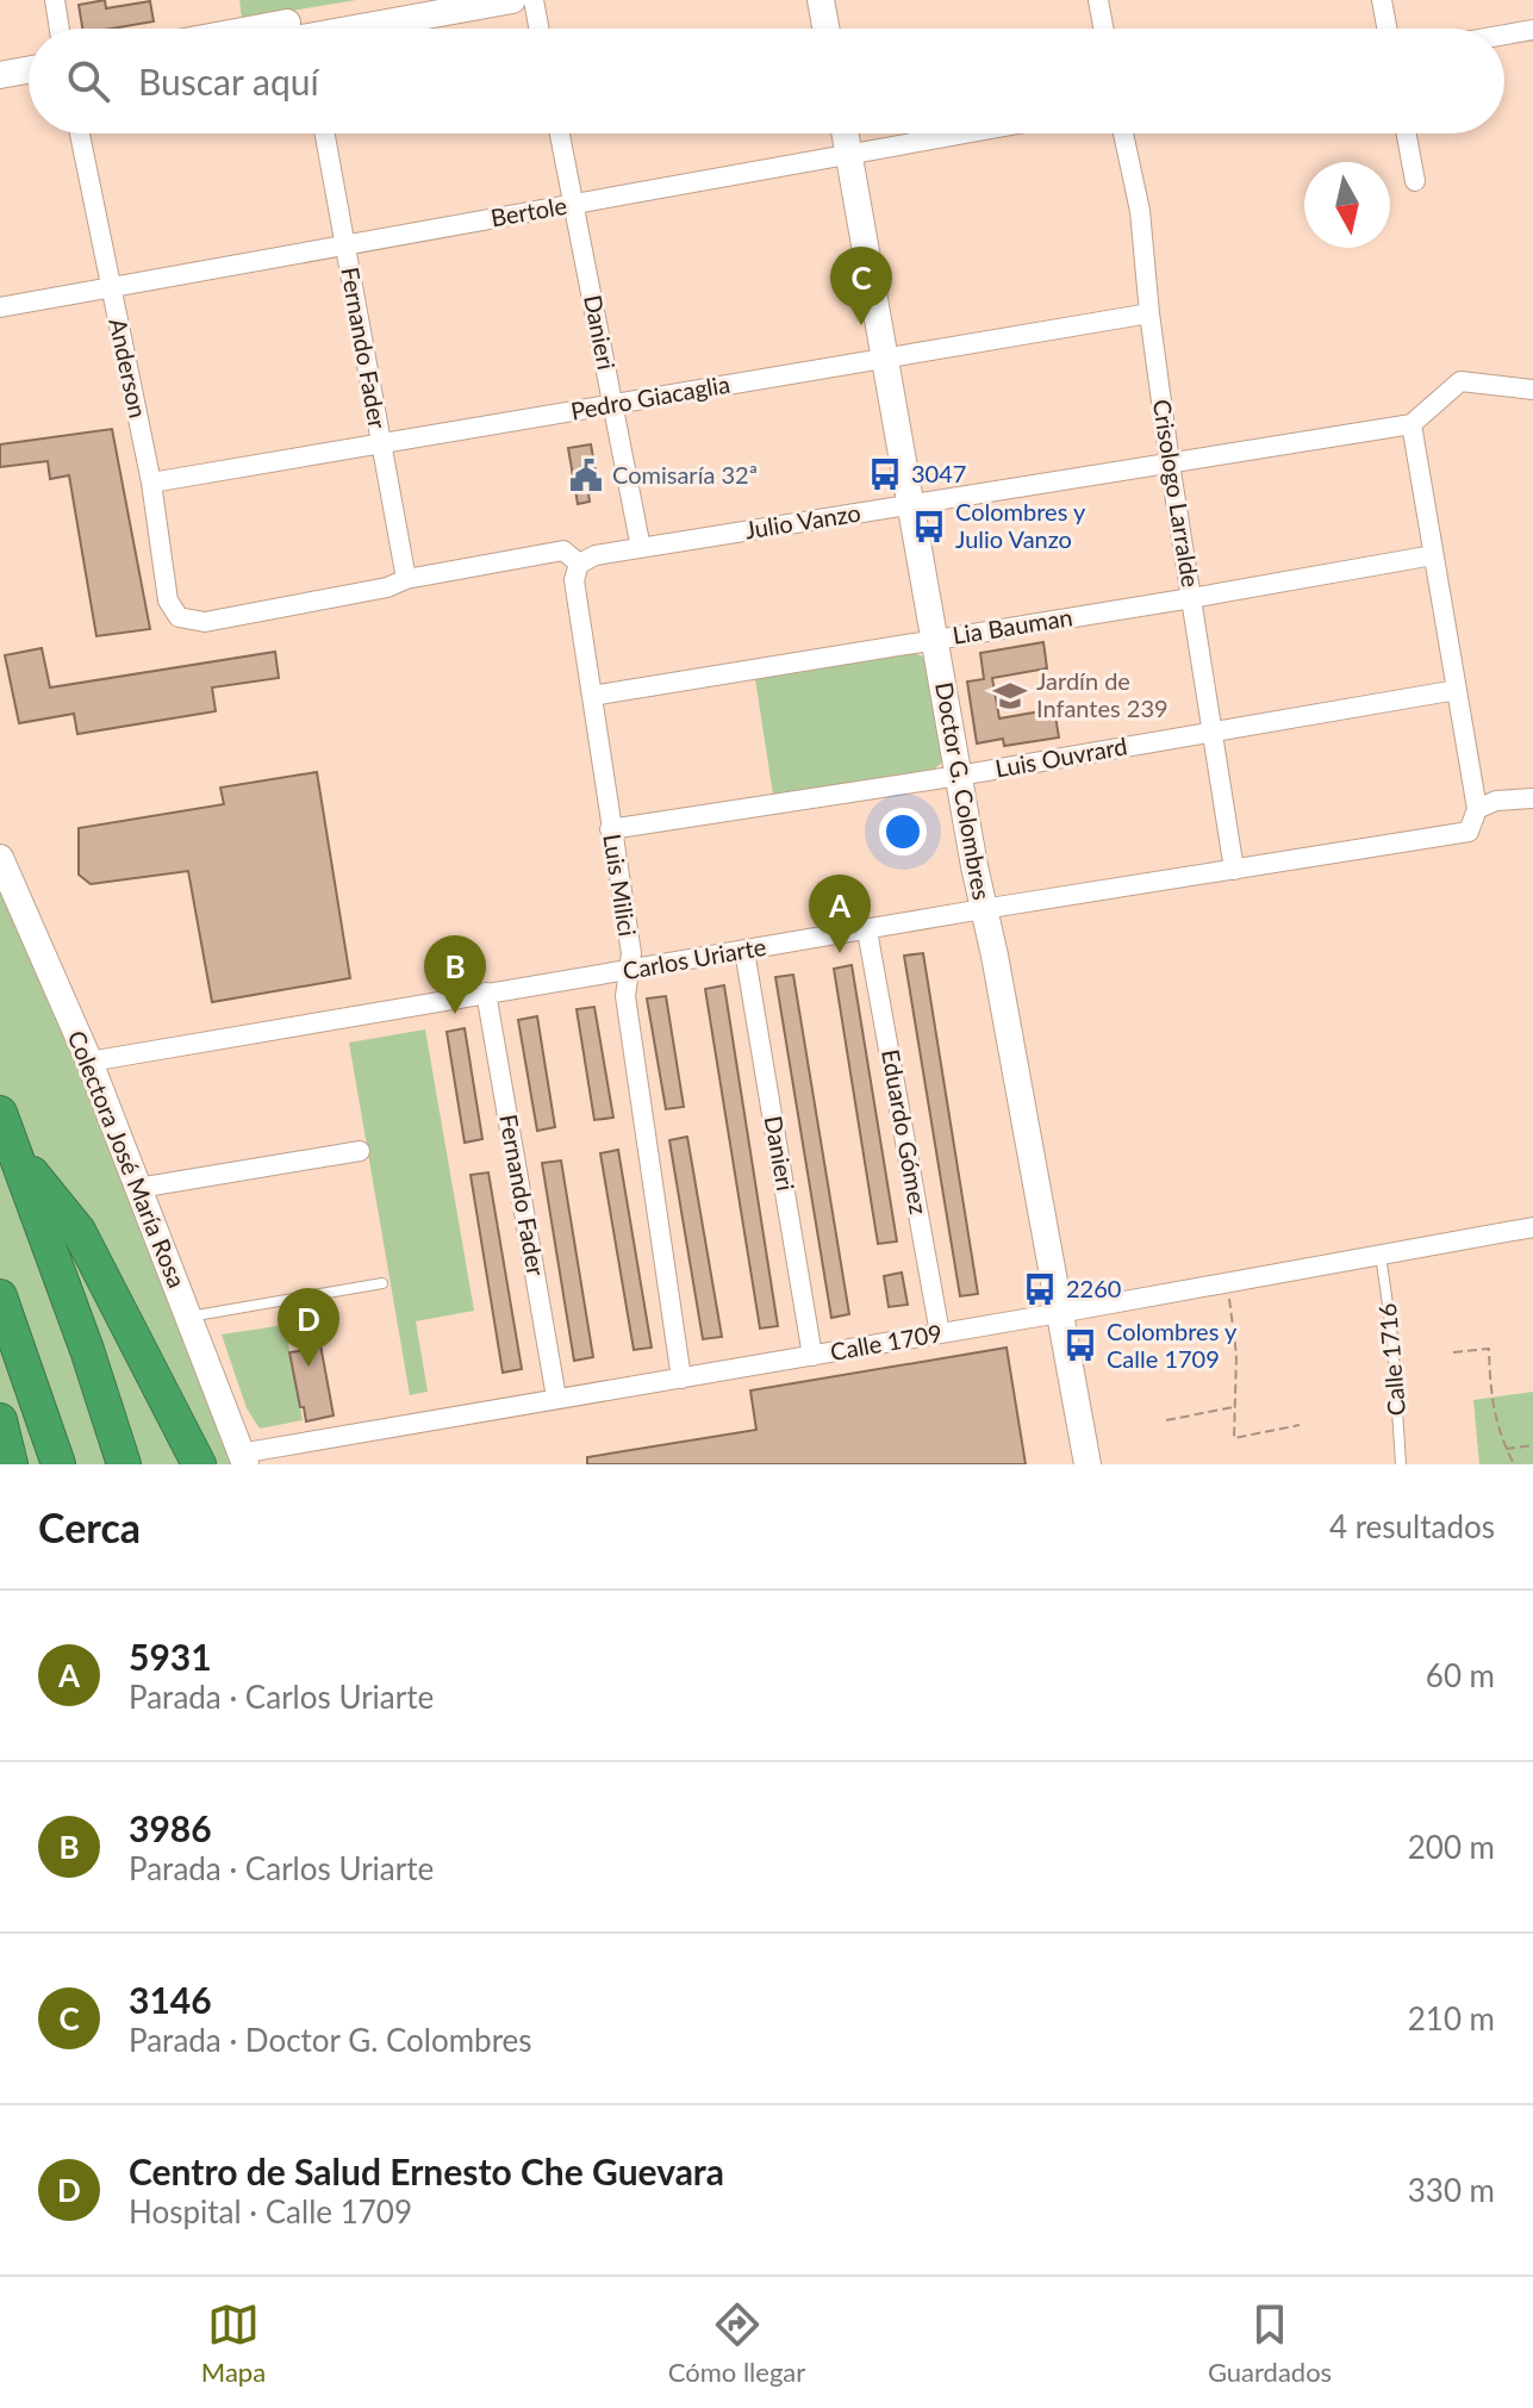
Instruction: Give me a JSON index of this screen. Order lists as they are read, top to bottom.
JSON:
{
  "streets": {
    "street": [
      "Bertole",
      "Danieri",
      "Fernando Fader",
      "Anderson",
      "Pedro Giacaglia",
      "Crisologo Larralde",
      "Julio Vanzo",
      "Lia Bauman",
      "Luis Ouvrard",
      "Doctor G. Colombres",
      "Luis Milici",
      "Carlos Uriarte",
      "Eduardo Gómez",
      "Colectora José María Rosa",
      "Calle 1709"
    ],
    "lane": ["Calle 1716"]
  },
  "crossings": [
    ["Bertole", "Danieri"],
    ["Bertole", "Fernando Fader"],
    ["Bertole", "Anderson"],
    ["Bertole", "Doctor G. Colombres"],
    ["Danieri", "Pedro Giacaglia"],
    ["Danieri", "Julio Vanzo"],
    ["Danieri", "Carlos Uriarte"],
    ["Danieri", "Calle 1709"],
    ["Fernando Fader", "Pedro Giacaglia"],
    ["Fernando Fader", "Julio Vanzo"],
    ["Fernando Fader", "Carlos Uriarte"],
    ["Fernando Fader", "Calle 1709"],
    ["Anderson", "Pedro Giacaglia"],
    ["Anderson", "Julio Vanzo"],
    ["Pedro Giacaglia", "Crisologo Larralde"],
    ["Pedro Giacaglia", "Doctor G. Colombres"],
    ["Crisologo Larralde", "Julio Vanzo"],
    ["Crisologo Larralde", "Lia Bauman"],
    ["Crisologo Larralde", "Luis Ouvrard"],
    ["Crisologo Larralde", "Carlos Uriarte"],
    ["Julio Vanzo", "Doctor G. Colombres"],
    ["Julio Vanzo", "Luis Milici"],
    ["Lia Bauman", "Doctor G. Colombres"],
    ["Lia Bauman", "Luis Milici"],
    ["Luis Ouvrard", "Doctor G. Colombres"],
    ["Luis Ouvrard", "Luis Milici"],
    ["Doctor G. Colombres", "Carlos Uriarte"],
    ["Doctor G. Colombres", "Calle 1709"],
    ["Luis Milici", "Carlos Uriarte"],
    ["Luis Milici", "Calle 1709"],
    ["Carlos Uriarte", "Eduardo Gómez"],
    ["Carlos Uriarte", "Colectora José María Rosa"],
    ["Eduardo Gómez", "Calle 1709"],
    ["Colectora José María Rosa", "Calle 1709"],
    ["Calle 1709", "Calle 1716"]
  ],
  "places": {
    "bus stop": [
      "3047",
      "Colombres y Julio Vanzo",
      "2260",
      "Colombres y Calle 1709"
    ],
    "public building": ["Comisaría 32ª"],
    "school or university": ["Jardín de Infantes 239"]
  },
  "north": "bottom",
  "page": {
    "search": "Buscar aquí",
    "pins": [
      "C",
      "A",
      "B",
      "D"
    ],
    "heading": ["Cerca", "4 resultados"],
    "list": [
      {
        "mark": "A",
        "name": "5931",
        "note": "Parada · Carlos Uriarte",
        "value": "60 m"
      },
      {
        "mark": "B",
        "name": "3986",
        "note": "Parada · Carlos Uriarte",
        "value": "200 m"
      },
      {
        "mark": "C",
        "name": "3146",
        "note": "Parada · Doctor G. Colombres",
        "value": "210 m"
      },
      {
        "mark": "D",
        "name": "Centro de Salud Ernesto Che Guevara",
        "note": "Hospital · Calle 1709",
        "value": "330 m"
      }
    ],
    "nav": ["Mapa", "Cómo llegar", "Guardados"]
  }
}
